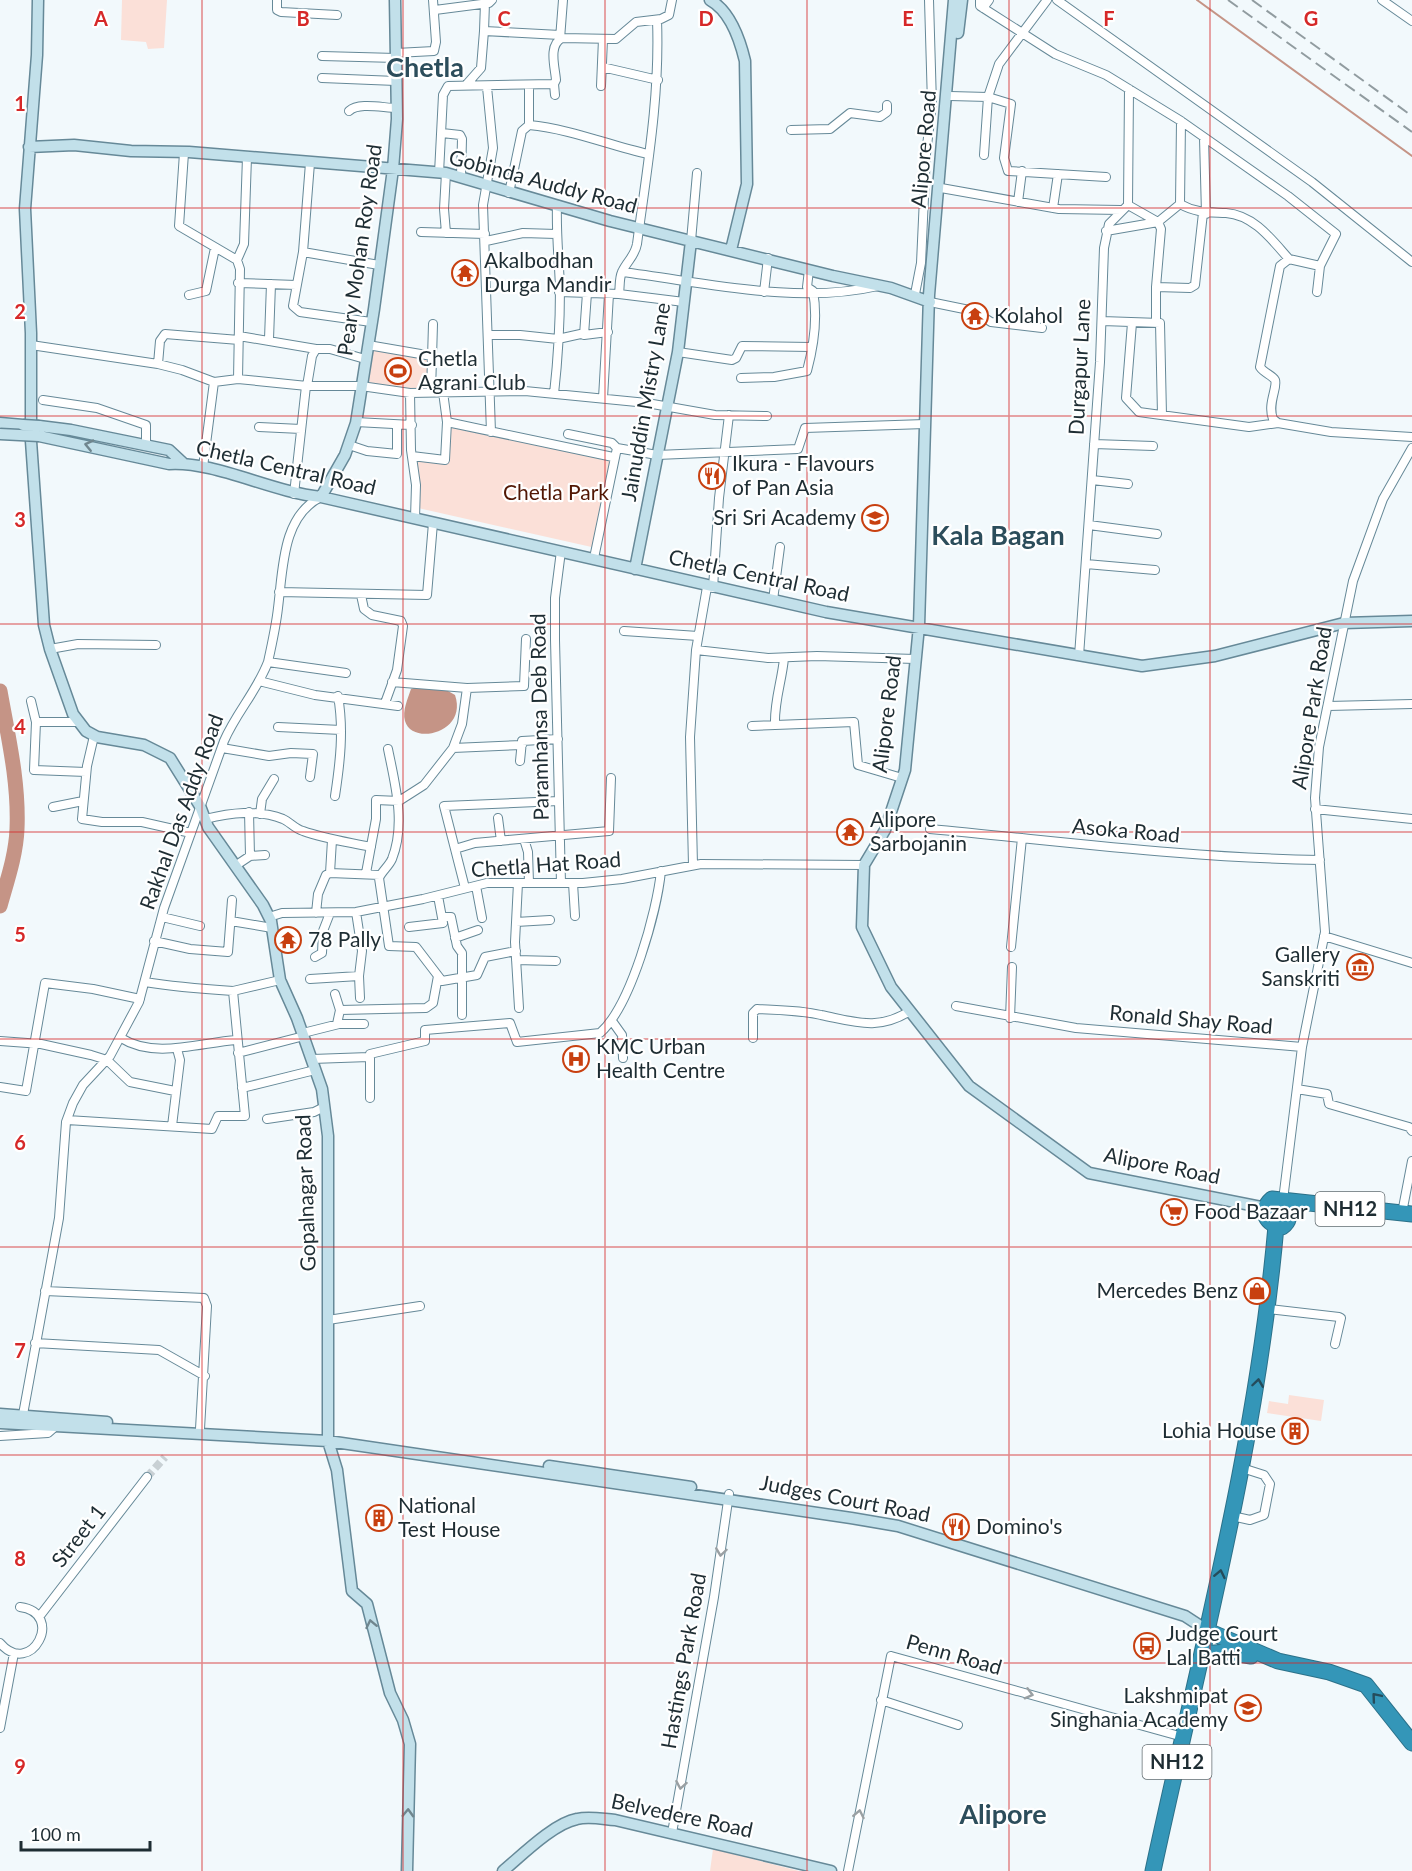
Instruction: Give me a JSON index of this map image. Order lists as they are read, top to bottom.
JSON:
{
  "streets": {
    "highway": ["NH12", "Judges Court Road"],
    "main road": [
      "Alipore Road",
      "Gobinda Auddy Road",
      "Peary Mohan Roy Road",
      "Jainuddin Mistry Lane",
      "Chetla Central Road",
      "Gopalnagar Road",
      "Belvedere Road"
    ],
    "street": [
      "Durgapur Lane",
      "Alipore Park Road",
      "Paramhansa Deb Road",
      "Rakhal Das Addy Road",
      "Asoka Road",
      "Chetla Hat Road",
      "Ronald Shay Road",
      "Street 1",
      "Penn Road",
      "Hastings Park Road"
    ]
  },
  "crossings": [
    ["Alipore Road", "Gobinda Auddy Road"],
    ["Alipore Road", "Chetla Central Road"],
    ["Alipore Road", "Alipore Park Road"],
    ["Alipore Road", "Chetla Hat Road"],
    ["Alipore Road", "NH12"],
    ["Gobinda Auddy Road", "Peary Mohan Roy Road"],
    ["Gobinda Auddy Road", "Jainuddin Mistry Lane"],
    ["Peary Mohan Roy Road", "Chetla Central Road"],
    ["Peary Mohan Roy Road", "Rakhal Das Addy Road"],
    ["Durgapur Lane", "Chetla Central Road"],
    ["Jainuddin Mistry Lane", "Chetla Central Road"],
    ["Chetla Central Road", "Alipore Park Road"],
    ["Chetla Central Road", "Paramhansa Deb Road"],
    ["Chetla Central Road", "Rakhal Das Addy Road"],
    ["Alipore Park Road", "Asoka Road"],
    ["Alipore Park Road", "Ronald Shay Road"],
    ["Alipore Park Road", "NH12"],
    ["Paramhansa Deb Road", "Chetla Hat Road"],
    ["Rakhal Das Addy Road", "Gopalnagar Road"],
    ["Chetla Hat Road", "Gopalnagar Road"],
    ["Gopalnagar Road", "Judges Court Road"],
    ["NH12", "Judges Court Road"],
    ["NH12", "Penn Road"],
    ["Judges Court Road", "Hastings Park Road"],
    ["Hastings Park Road", "Belvedere Road"]
  ],
  "one_way": ["Gopalnagar Road", "Hastings Park Road"],
  "districts": ["Chetla", "Kala Bagan", "Alipore"],
  "parks": ["Chetla Park"],
  "places": {
    "temple": [
      "Akalbodhan Durga Mandir",
      "Kolahol",
      "Alipore Sarbojanin",
      "78 Pally"
    ],
    "sports": ["Chetla Agrani Club"],
    "restaurant": ["Ikura - Flavours of Pan Asia", "Domino's"],
    "school or university": ["Sri Sri Academy", "Lakshmipat Singhania Academy"],
    "museum": ["Gallery Sanskriti"],
    "hospital": ["KMC Urban Health Centre"],
    "supermarket": ["Food Bazaar"],
    "shop": ["Mercedes Benz"],
    "building": ["Lohia House", "National Test House"],
    "bus stop": ["Judge Court Lal Batti"]
  },
  "scale_bar": "100 m",
  "grid": {
    "columns": [
      "A",
      "B",
      "C",
      "D",
      "E",
      "F",
      "G"
    ],
    "rows": [
      "1",
      "2",
      "3",
      "4",
      "5",
      "6",
      "7",
      "8",
      "9"
    ]
  }
}
